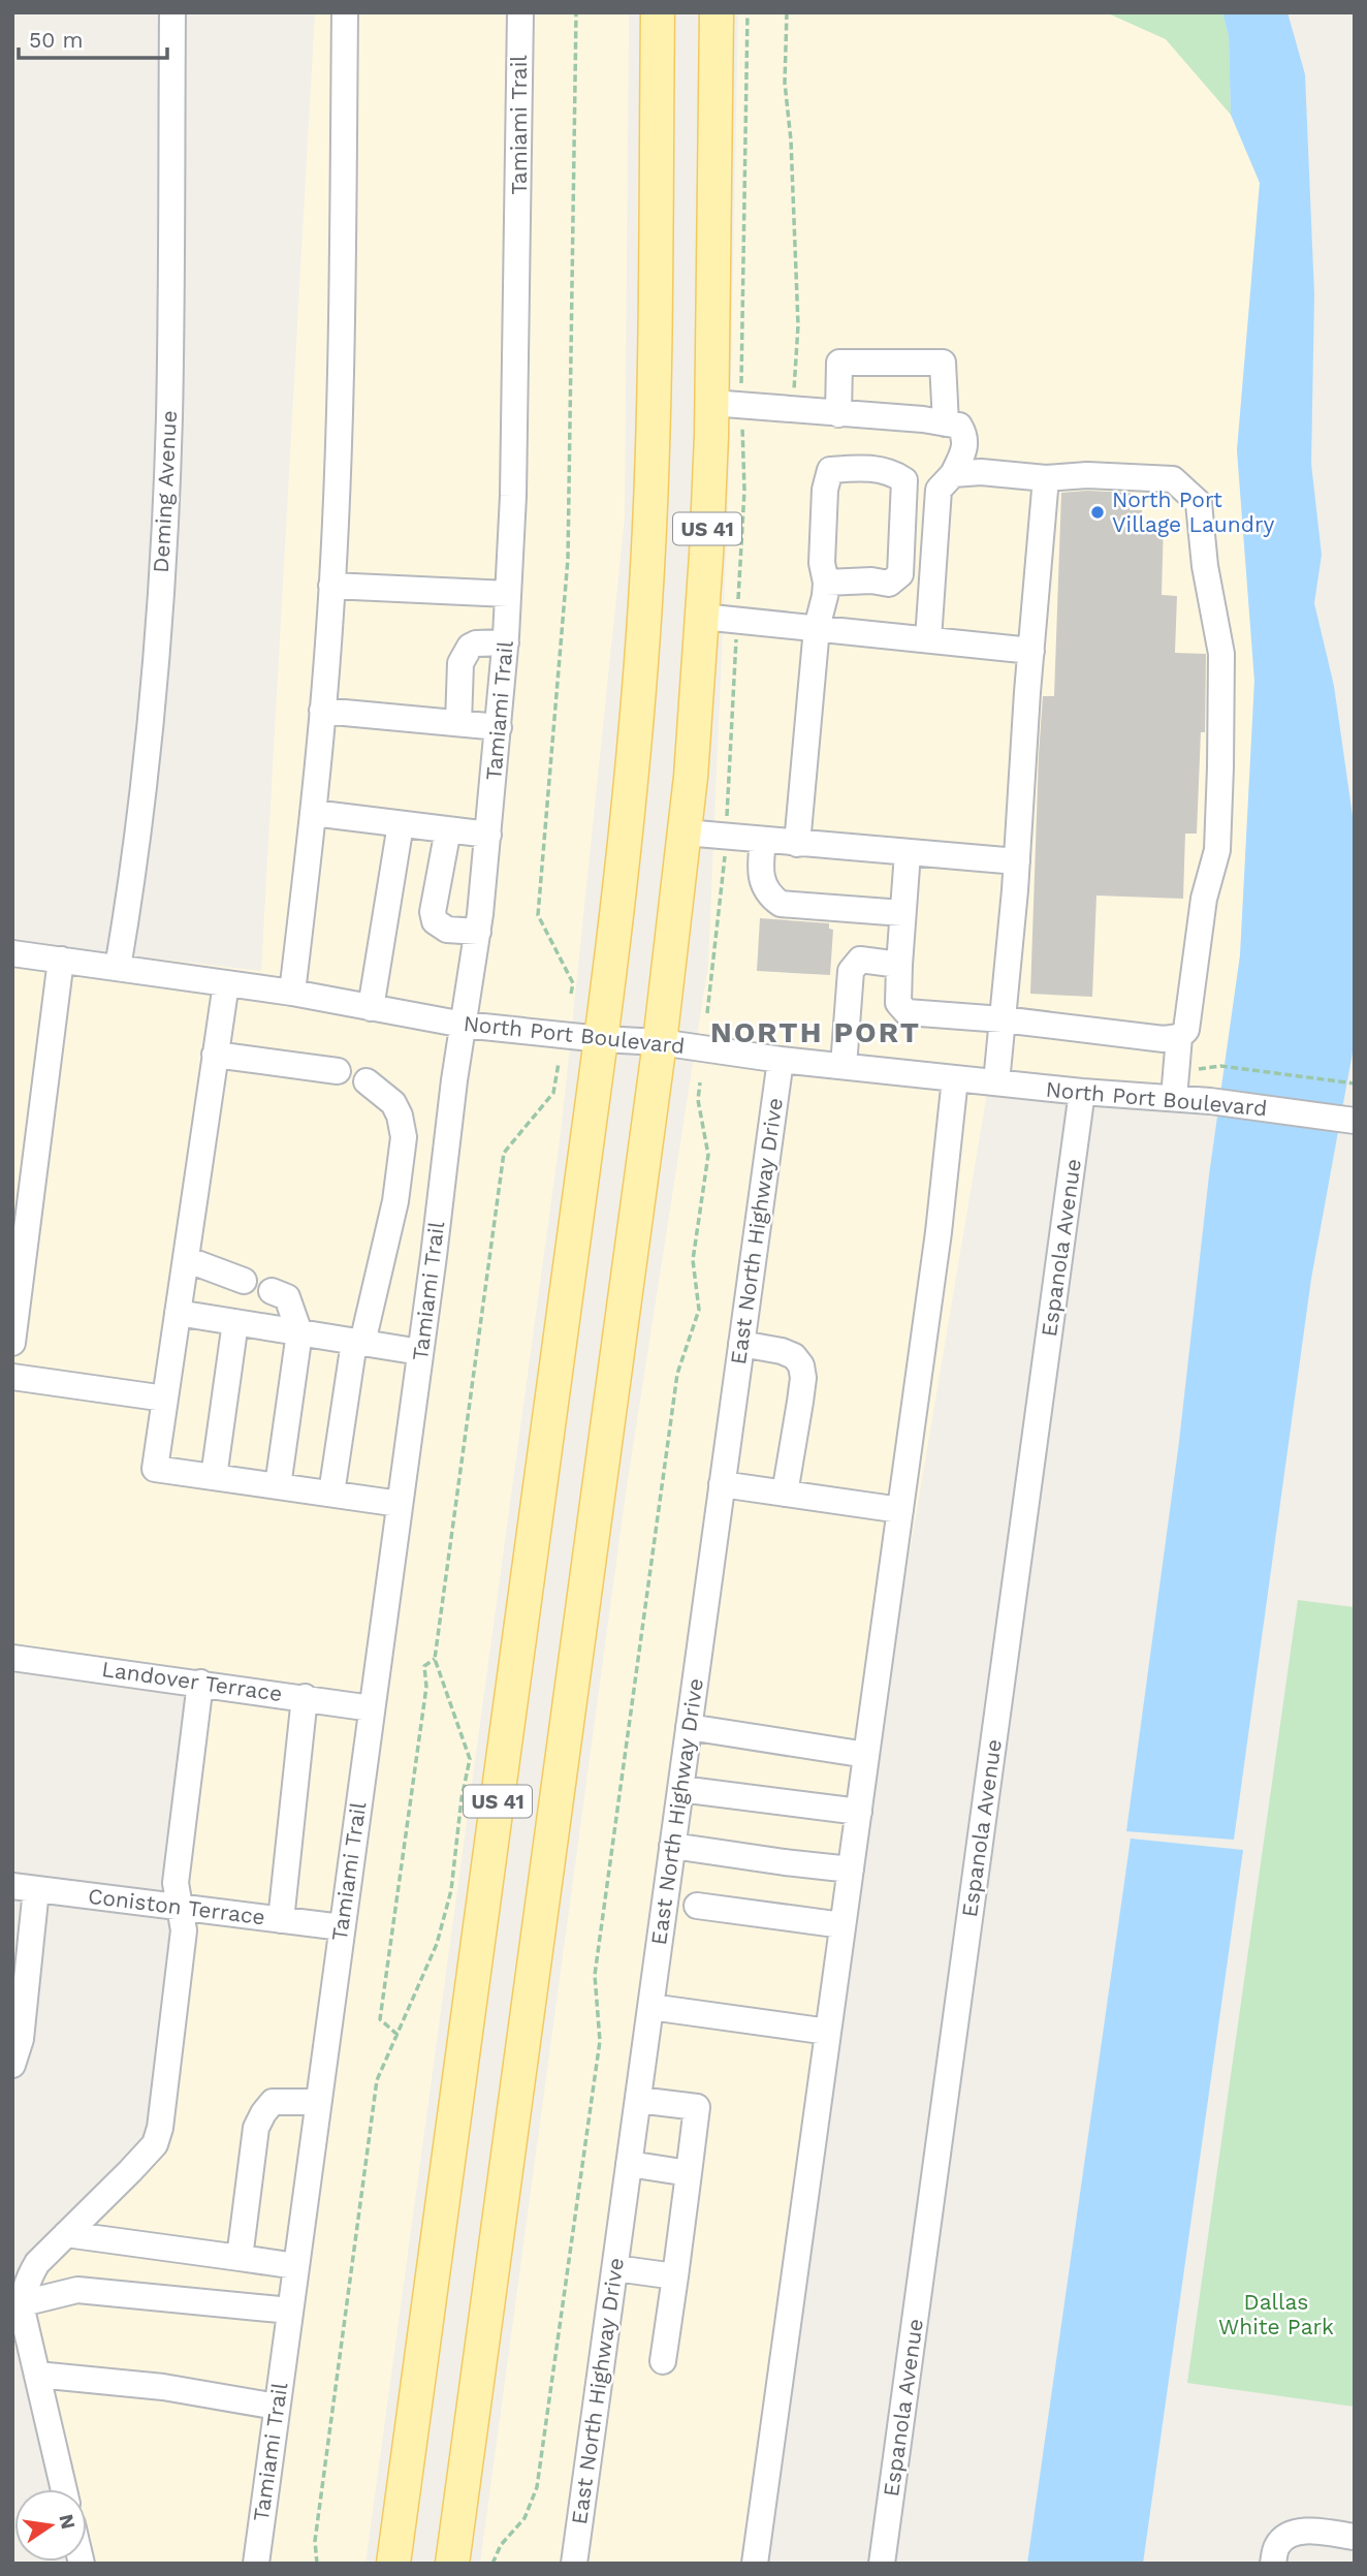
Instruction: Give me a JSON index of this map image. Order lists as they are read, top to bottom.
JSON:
{
  "streets": {
    "main road": ["US 41"],
    "street": [
      "Tamiami Trail",
      "Deming Avenue",
      "North Port Boulevard",
      "East North Highway Drive",
      "Espanola Avenue",
      "Landover Terrace",
      "Coniston Terrace"
    ]
  },
  "crossings": [
    ["Tamiami Trail", "North Port Boulevard"],
    ["Tamiami Trail", "Landover Terrace"],
    ["Tamiami Trail", "Coniston Terrace"],
    ["Deming Avenue", "North Port Boulevard"],
    ["US 41", "North Port Boulevard"],
    ["North Port Boulevard", "East North Highway Drive"],
    ["North Port Boulevard", "Espanola Avenue"]
  ],
  "districts": ["NORTH PORT"],
  "parks": ["Dallas White Park"],
  "places": ["North Port Village Laundry"],
  "scale_bar": "50 m",
  "north": "right"
}
